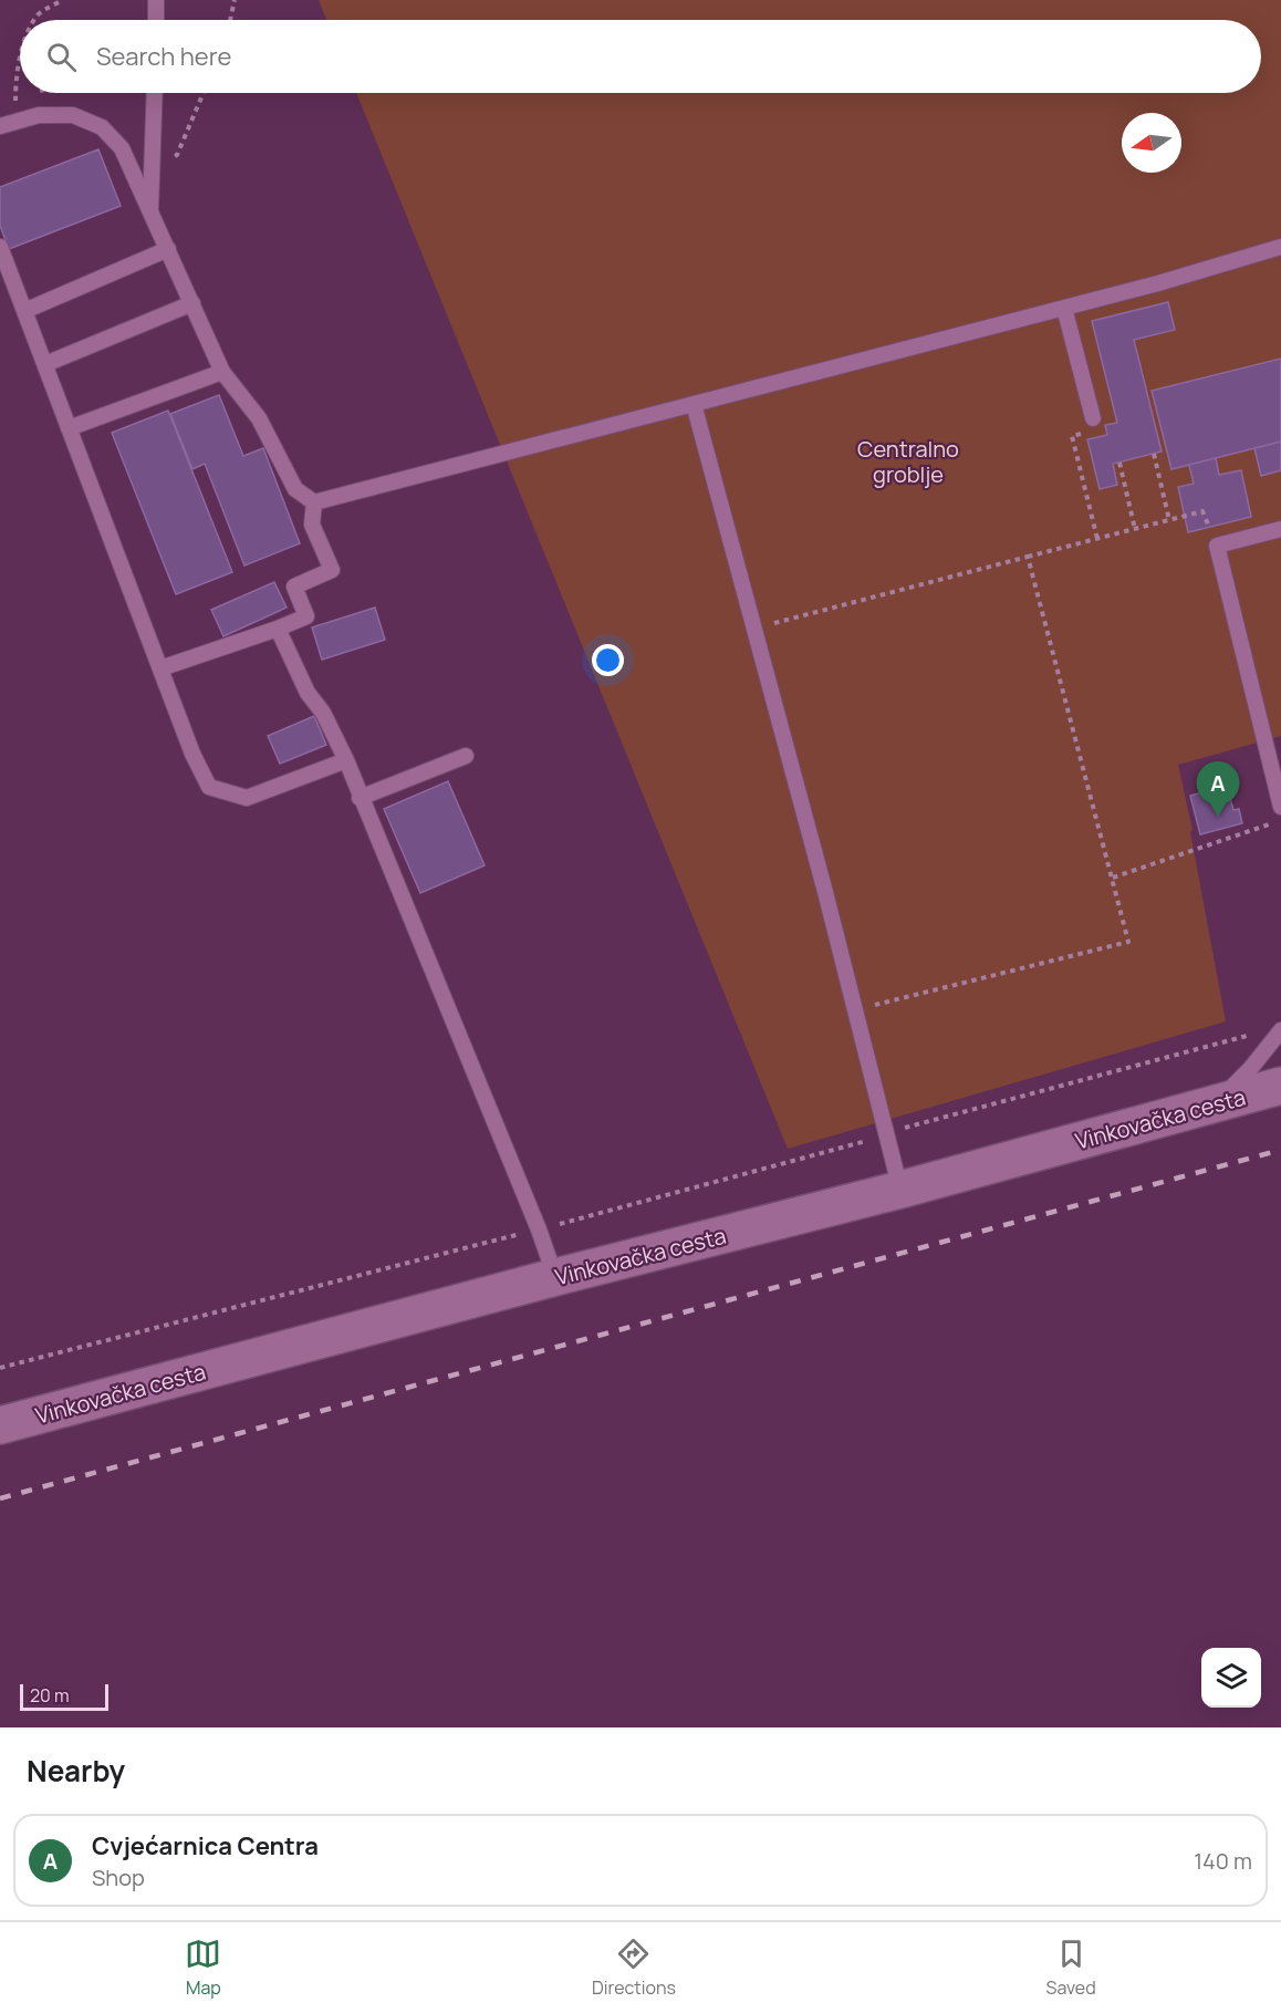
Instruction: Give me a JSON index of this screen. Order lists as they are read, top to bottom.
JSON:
{
  "streets": {
    "main road": ["Vinkovačka cesta"]
  },
  "parks": ["Centralno groblje"],
  "scale_bar": "20 m",
  "north": "left",
  "page": {
    "search": "Search here",
    "pins": "A",
    "scale": "20 m",
    "heading": "Nearby",
    "list": [
      {
        "mark": "A",
        "name": "Cvjećarnica Centra",
        "note": "Shop",
        "value": "140 m"
      }
    ],
    "nav": ["Map", "Directions", "Saved"]
  }
}
